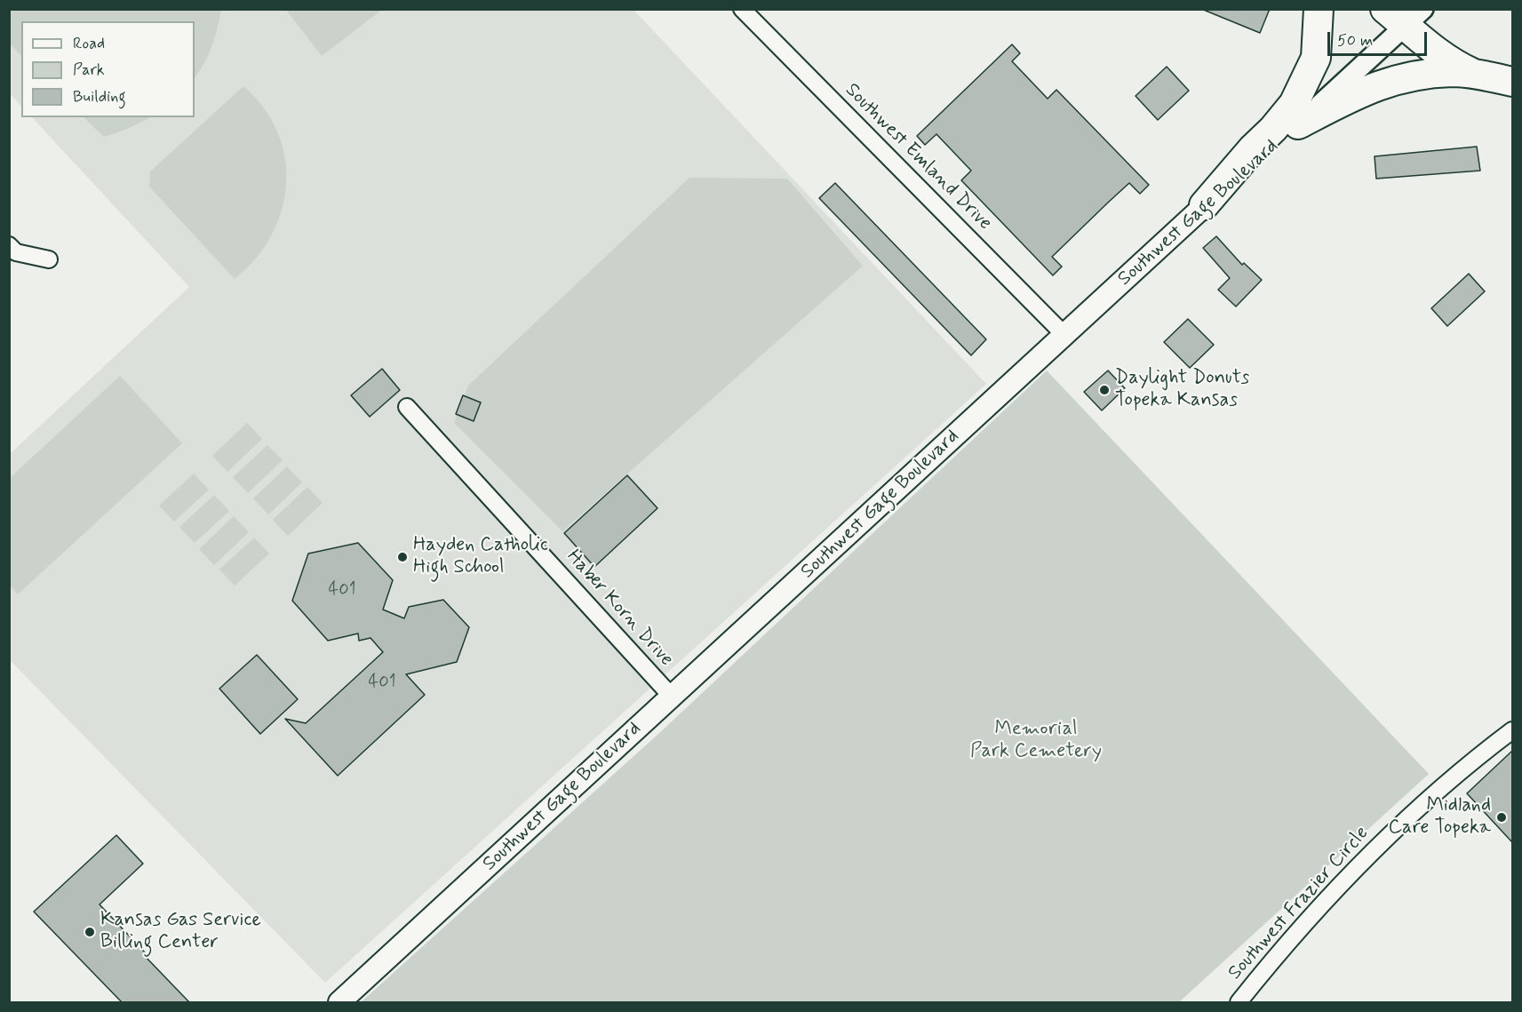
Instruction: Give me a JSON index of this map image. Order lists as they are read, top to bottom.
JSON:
{
  "streets": {
    "main road": ["Southwest Gage Boulevard"],
    "street": ["Southwest Emland Drive", "Haber Korn Drive", "Southwest Frazier Circle"]
  },
  "crossings": [
    ["Southwest Emland Drive", "Southwest Gage Boulevard"],
    ["Southwest Gage Boulevard", "Haber Korn Drive"]
  ],
  "parks": ["Memorial Park Cemetery"],
  "places": [
    "Daylight Donuts Topeka Kansas",
    "Hayden Catholic High School",
    "Midland Care Topeka",
    "Kansas Gas Service Billing Center"
  ],
  "house_numbers": ["401", "401"],
  "legend": ["Road", "Park", "Building"],
  "scale_bar": "50 m"
}
